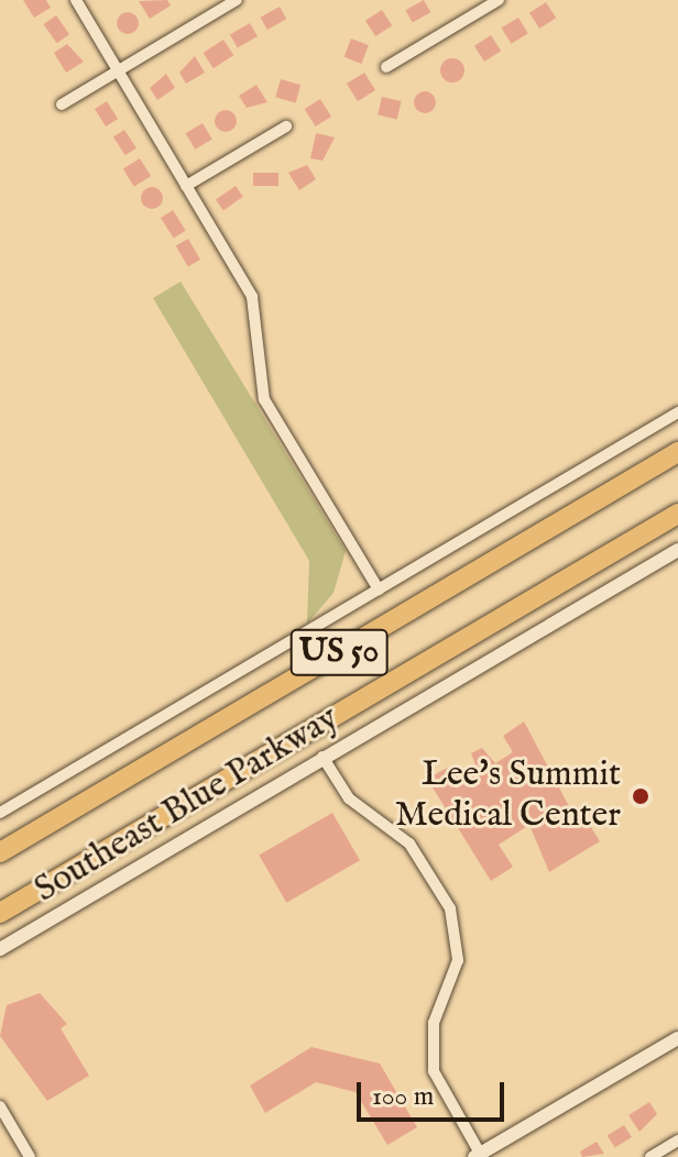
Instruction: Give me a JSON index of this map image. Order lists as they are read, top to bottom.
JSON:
{
  "streets": {
    "highway": ["US 50"],
    "street": ["Southeast Blue Parkway"]
  },
  "places": ["Lee's Summit Medical Center"],
  "scale_bar": "100 m"
}
